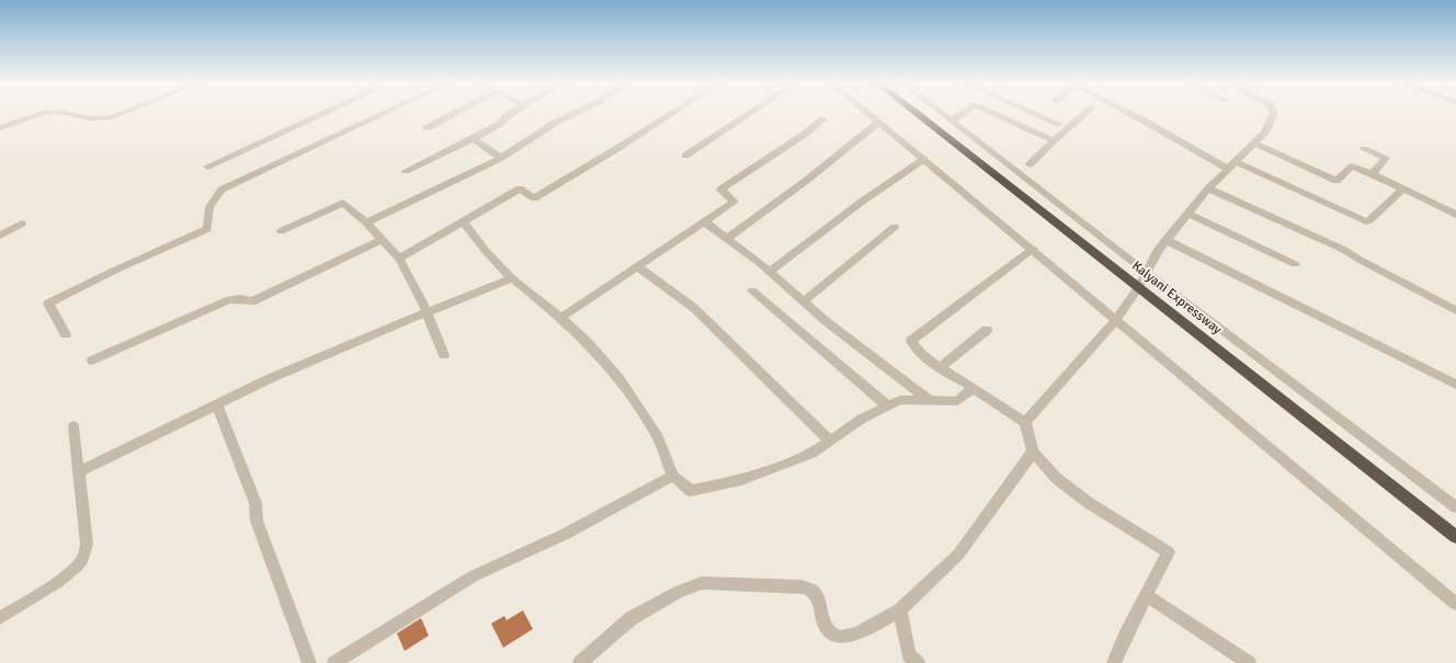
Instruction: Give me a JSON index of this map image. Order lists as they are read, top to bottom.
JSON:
{
  "streets": {
    "highway": ["Kalyani Expressway"]
  }
}
